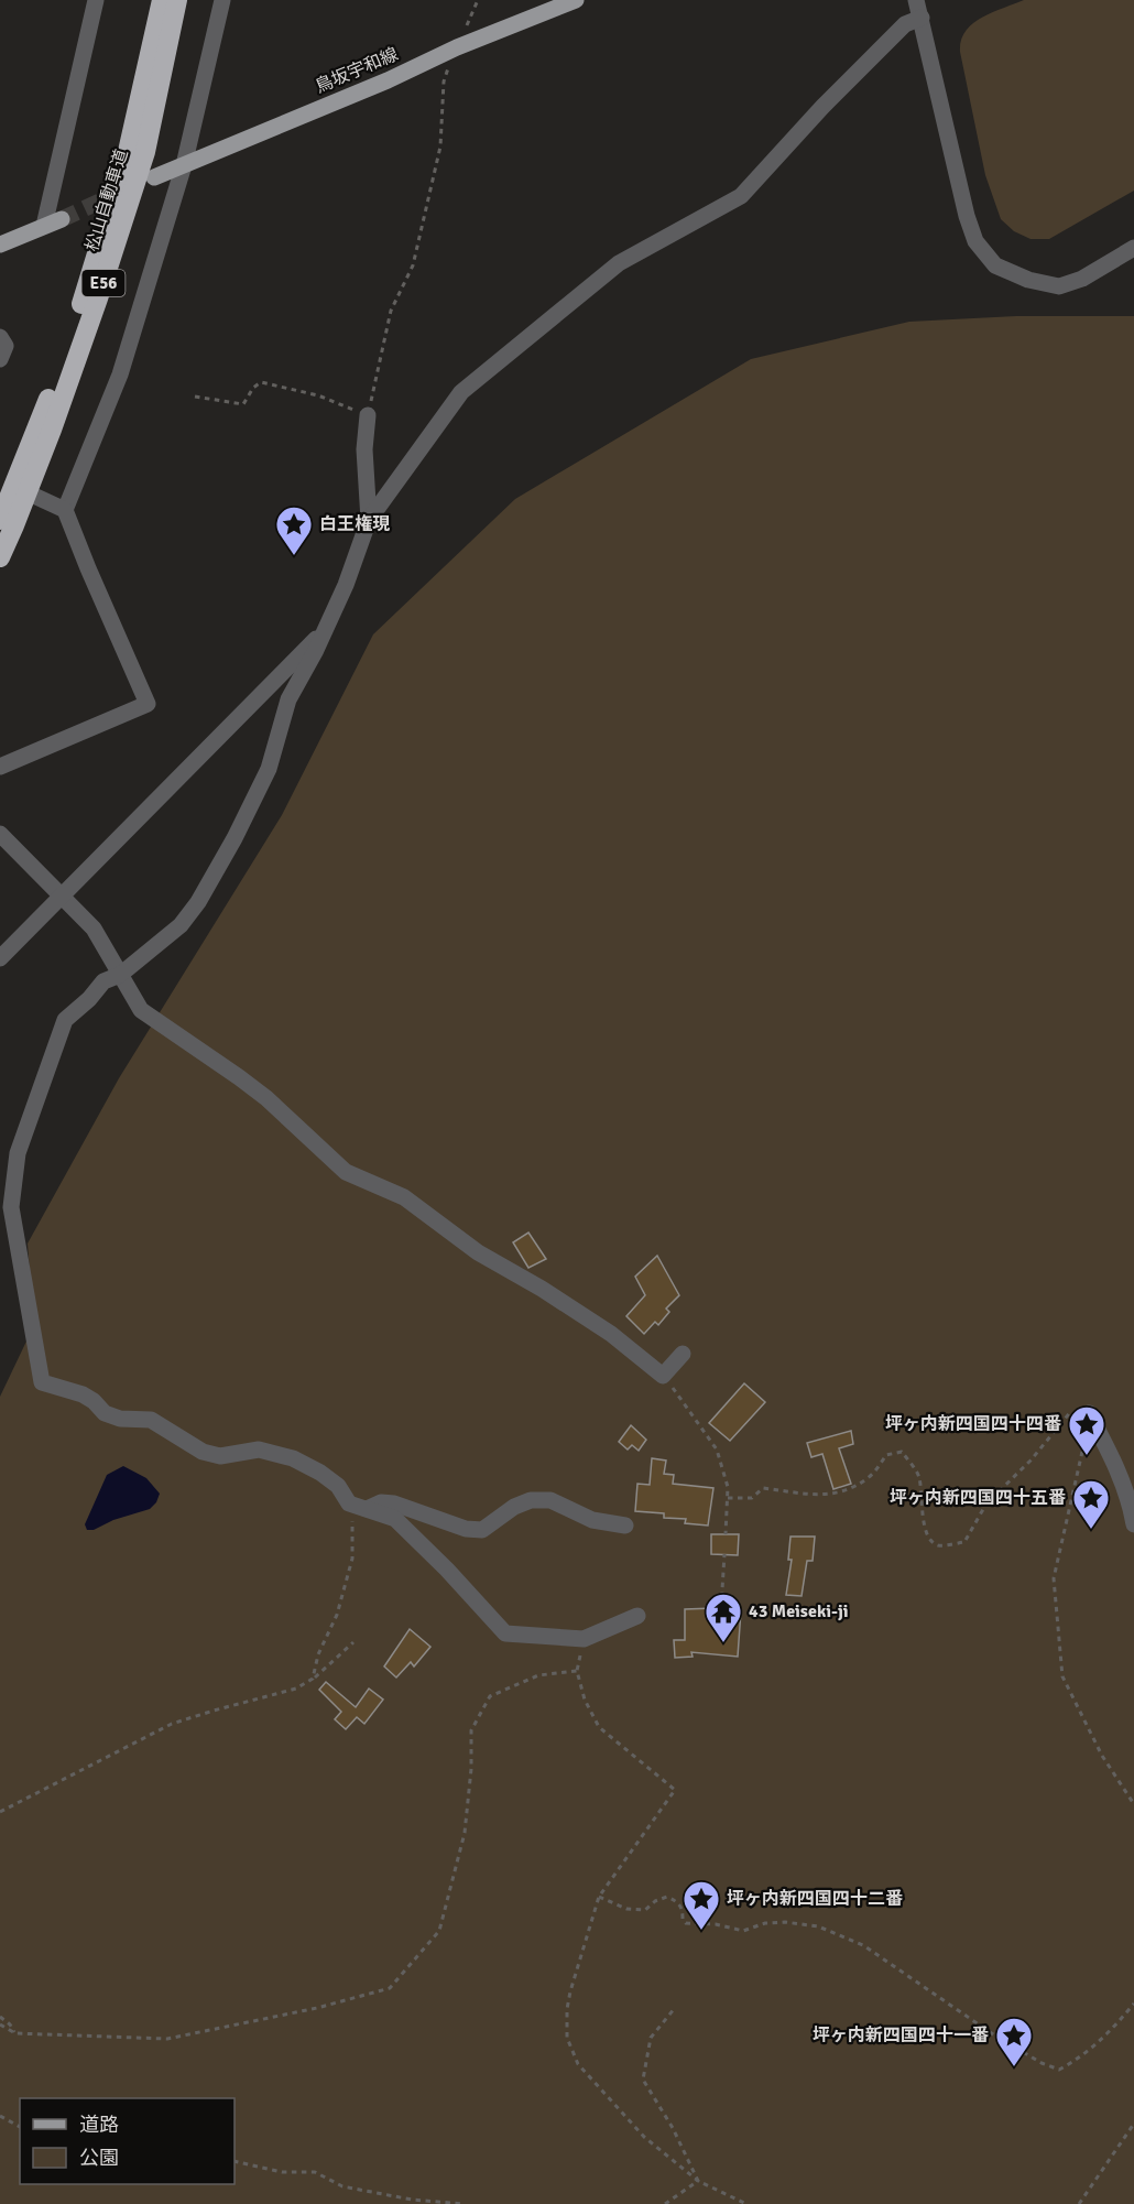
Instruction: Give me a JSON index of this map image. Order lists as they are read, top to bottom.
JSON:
{
  "streets": {
    "highway": ["松山自動車道", "E56"],
    "main road": ["鳥坂宇和線"]
  },
  "places": {
    "place": [
      "白王権現",
      "坪ヶ内新四国四十四番",
      "坪ヶ内新四国四十五番",
      "坪ヶ内新四国四十二番",
      "坪ヶ内新四国四十一番"
    ],
    "temple": ["43 Meiseki-ji"]
  },
  "legend": ["道路", "公園"]
}
